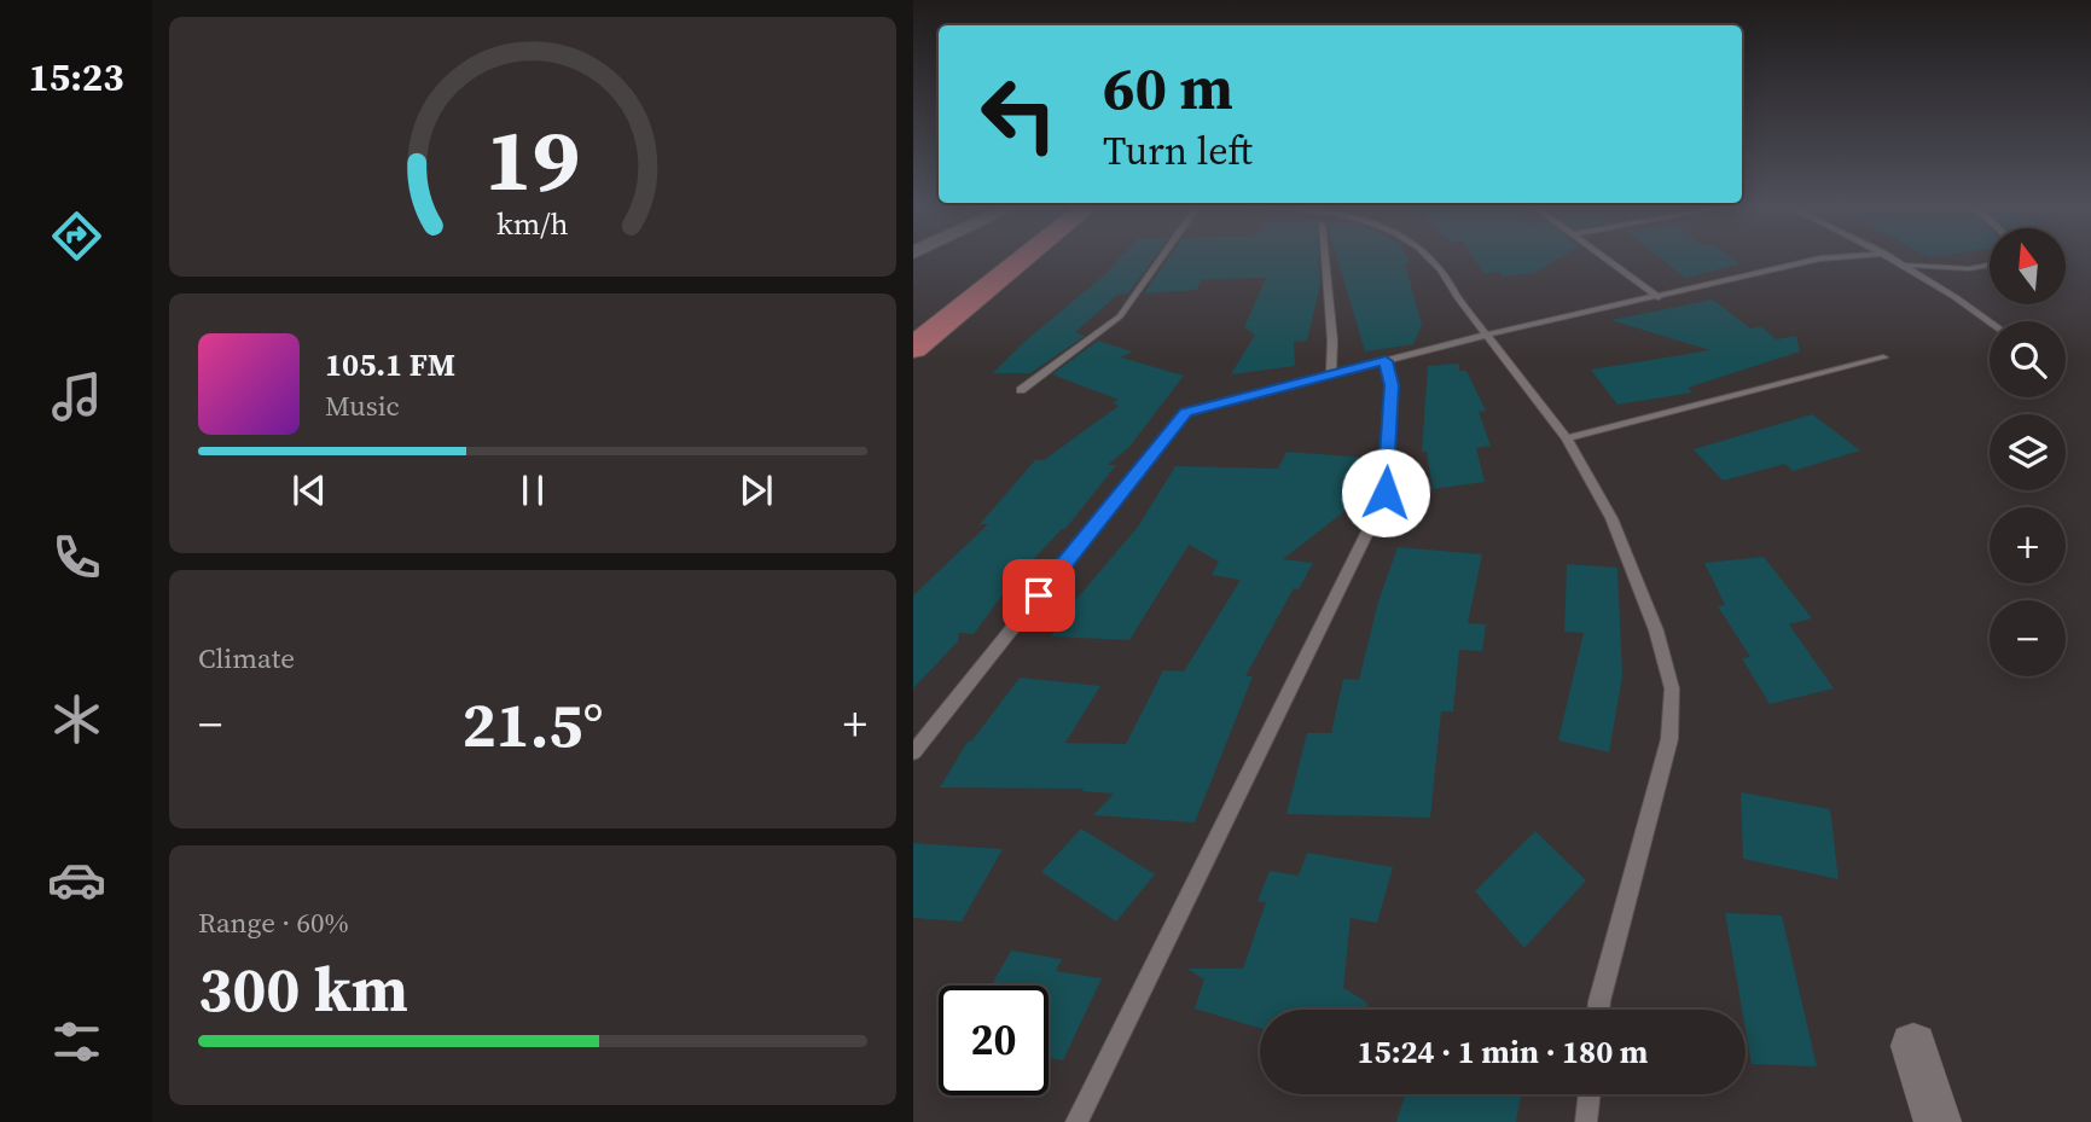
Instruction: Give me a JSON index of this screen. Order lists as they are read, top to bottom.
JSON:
{
  "north": "top",
  "page": {
    "tabs": "15:23",
    "turn": ["60 m", "Turn left"],
    "map_buttons": ["+", "−"],
    "song": ["105.1 FM", "Music"],
    "tile": [
      "Climate",
      ["Range · 60%", "300 km"]
    ],
    "heat": ["−", "21.5°", "+"],
    "limit": "20",
    "trip": "15:24 · 1 min · 180 m",
    "gauge": ["19", "km/h"]
  }
}
